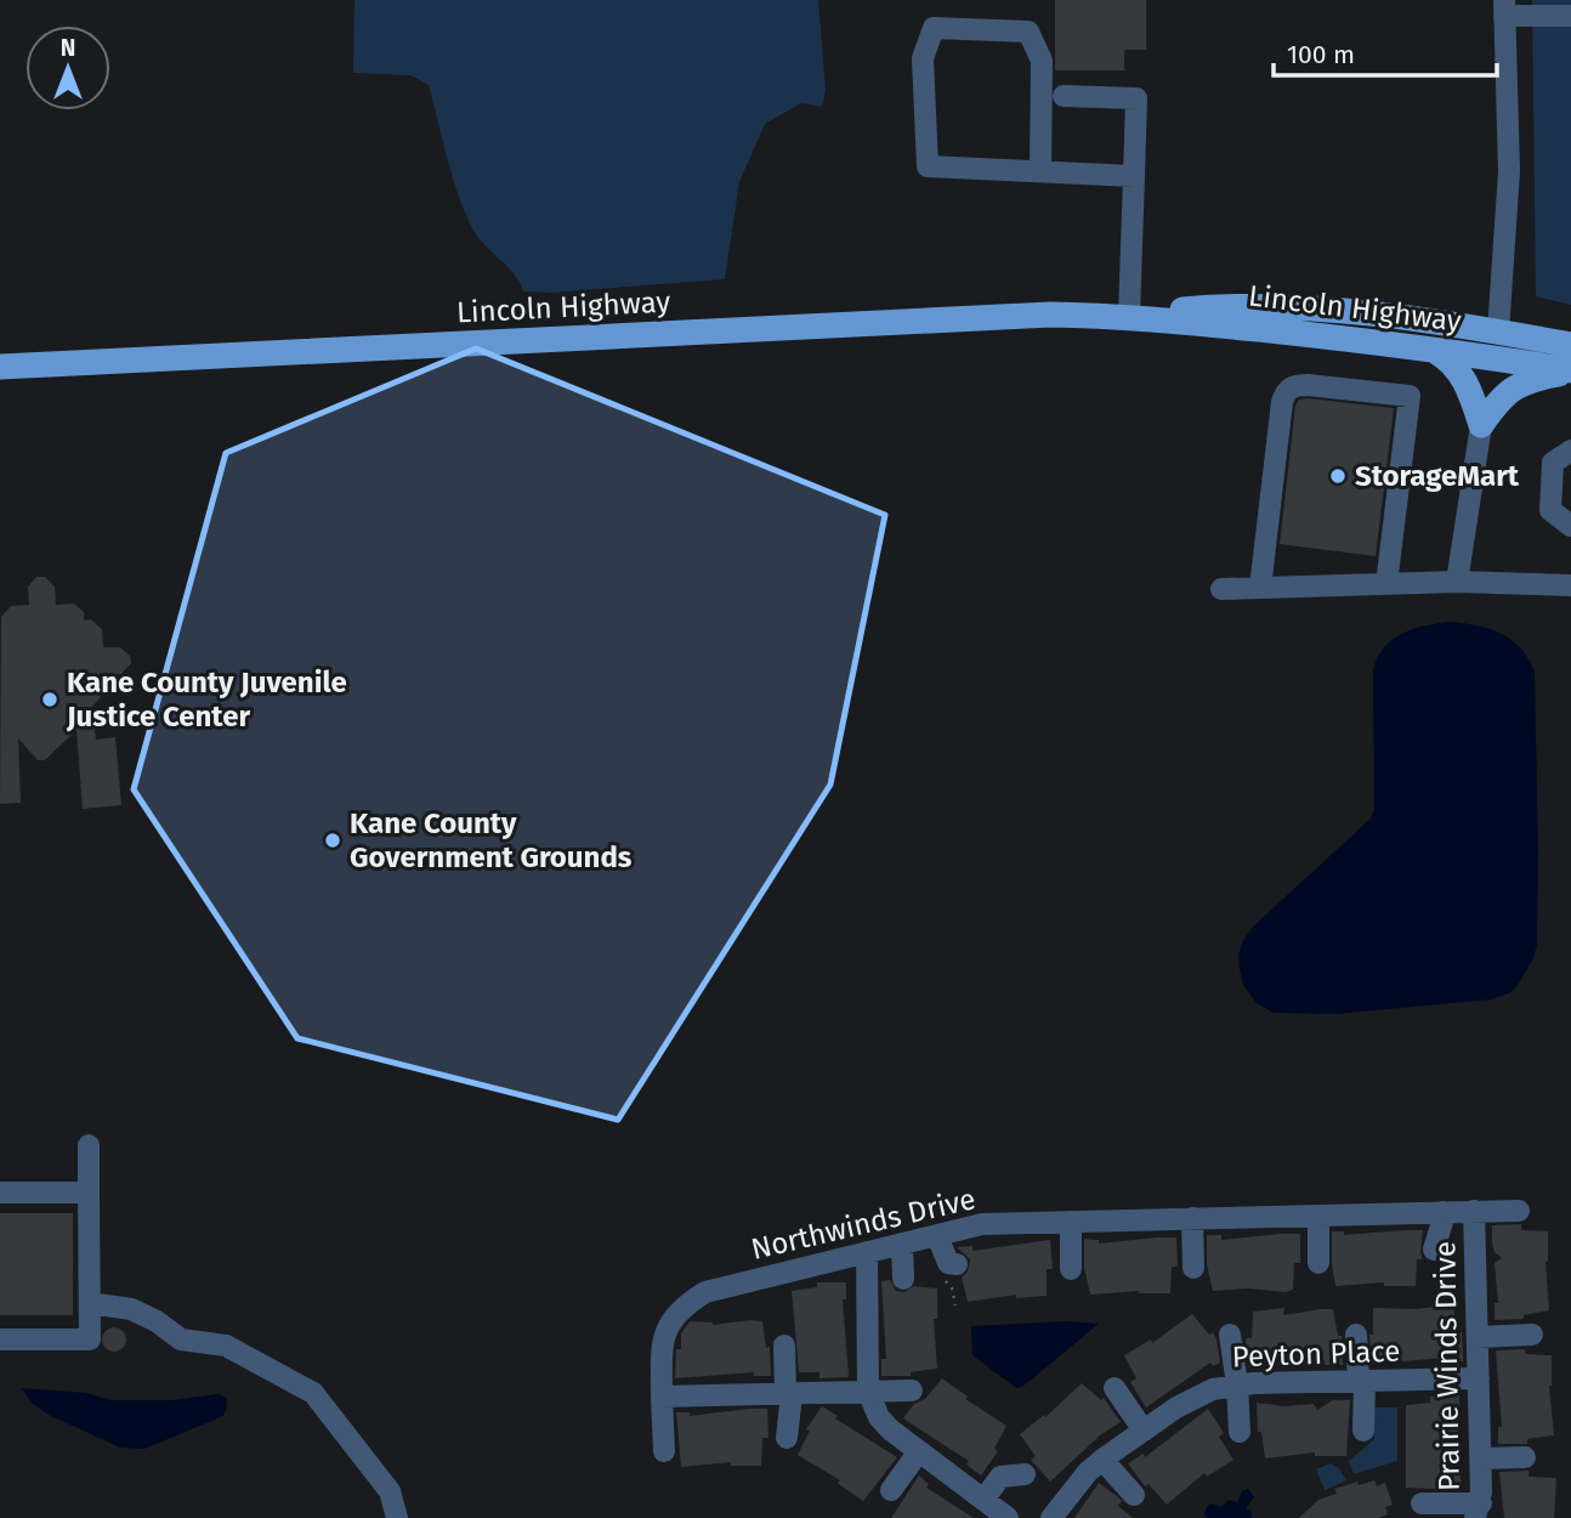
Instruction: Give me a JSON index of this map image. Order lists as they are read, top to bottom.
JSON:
{
  "streets": {
    "main road": ["Lincoln Highway"],
    "street": ["Northwinds Drive", "Peyton Place", "Prairie Winds Drive"]
  },
  "crossings": [
    ["Northwinds Drive", "Prairie Winds Drive"],
    ["Peyton Place", "Prairie Winds Drive"]
  ],
  "places": ["StorageMart", "Kane County Juvenile Justice Center", "Kane County Government Grounds"],
  "scale_bar": "100 m",
  "north": "top"
}
